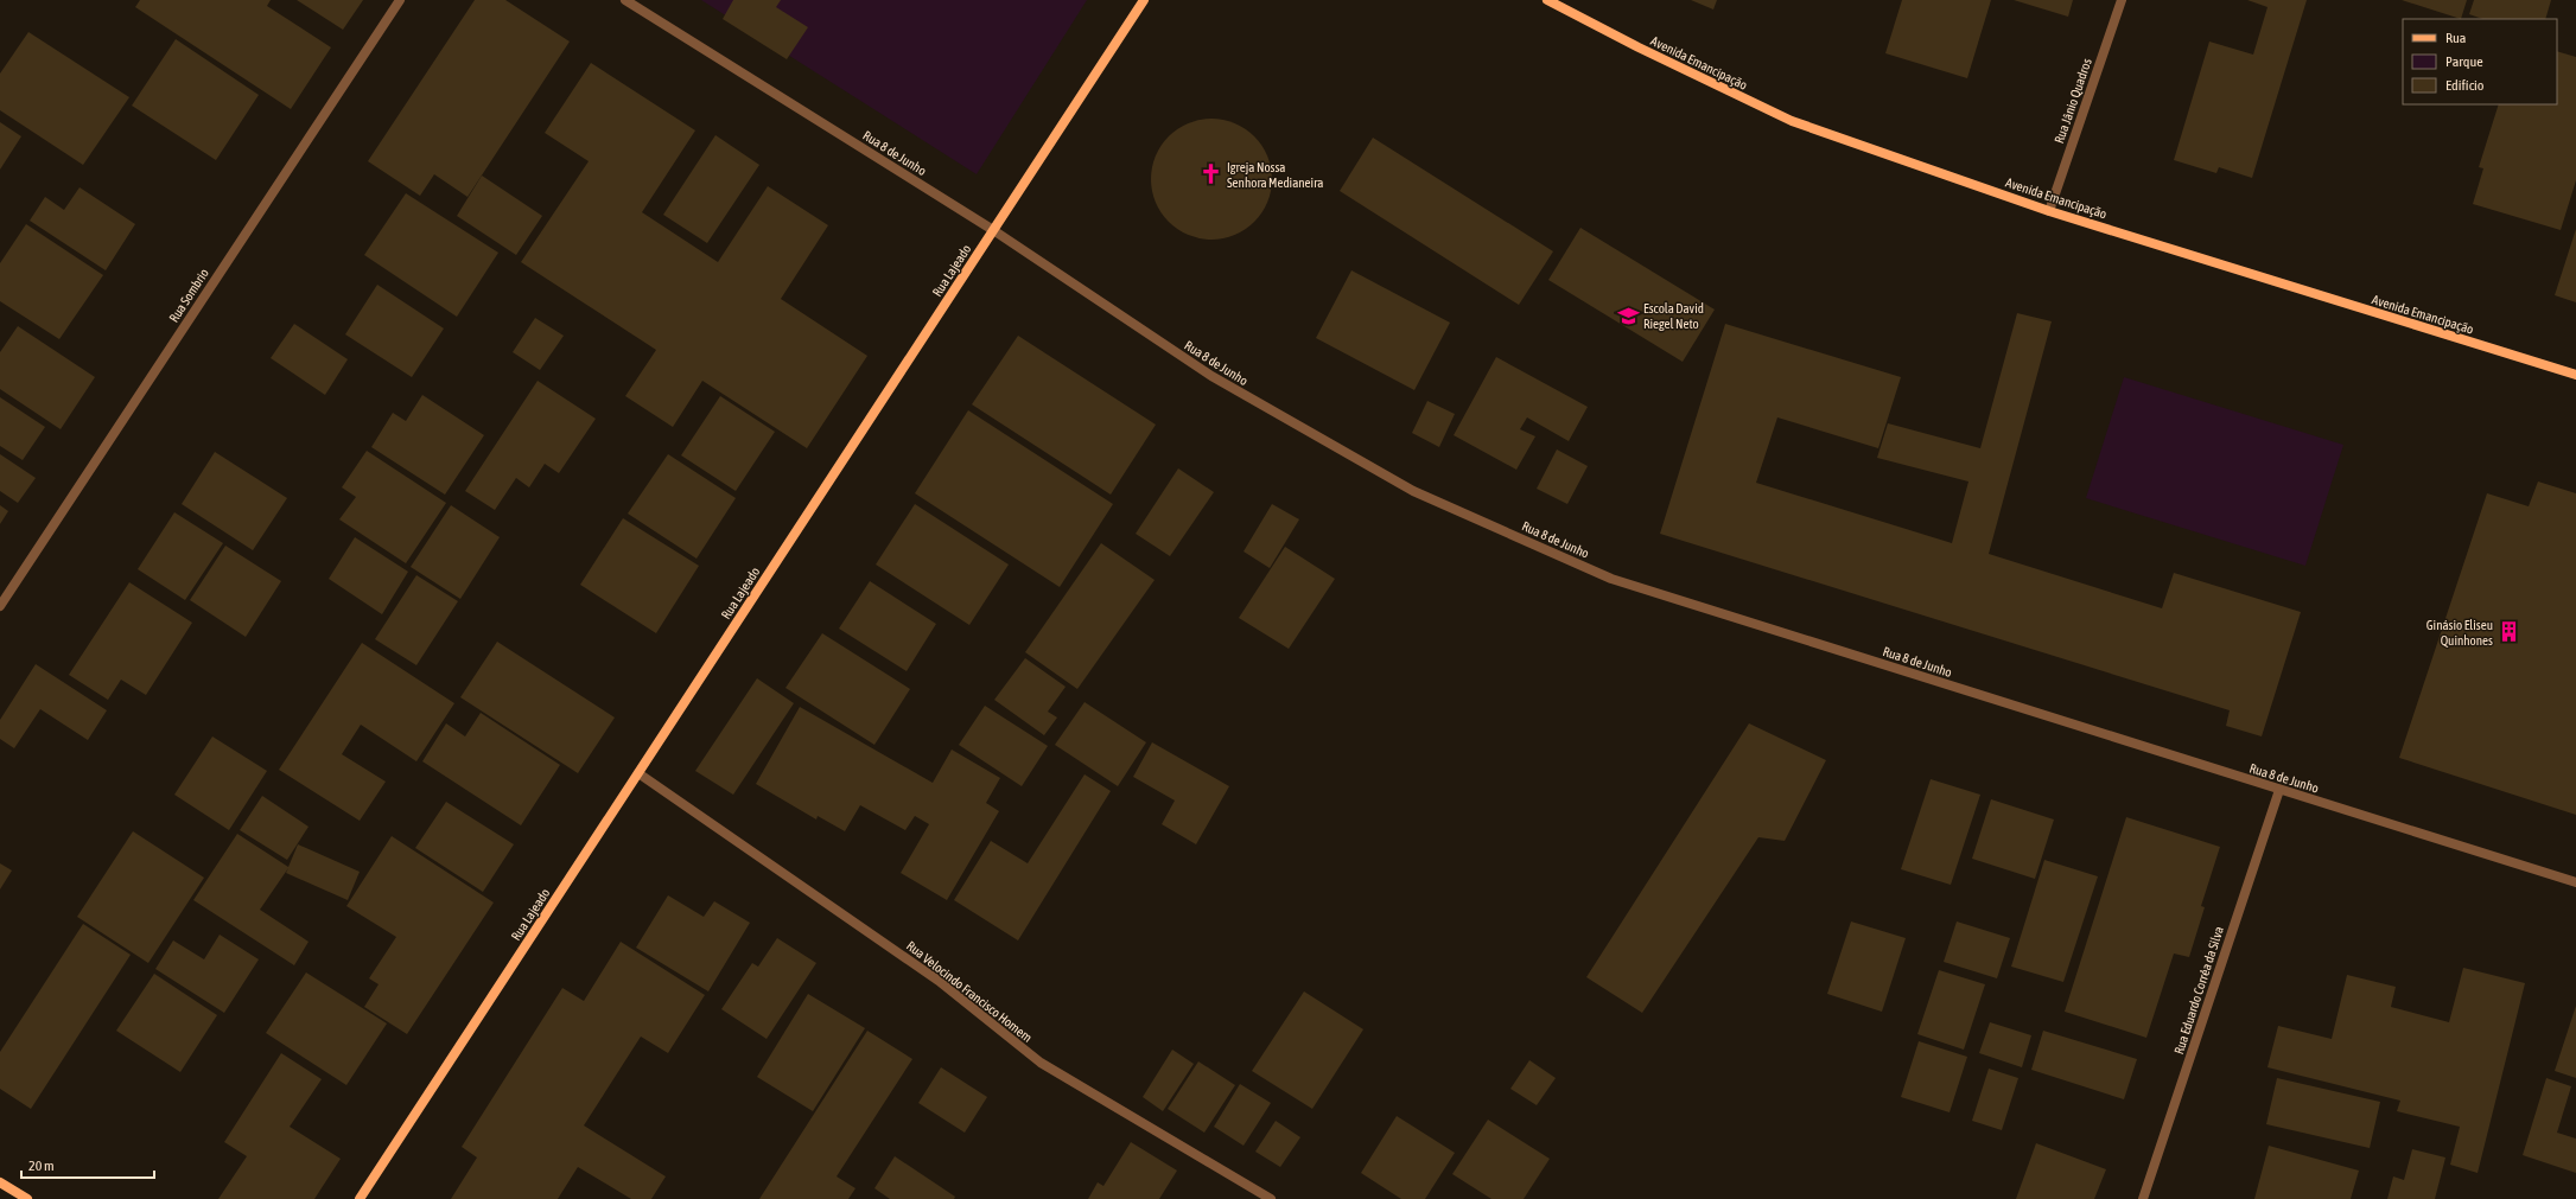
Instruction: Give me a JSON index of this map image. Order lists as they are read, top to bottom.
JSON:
{
  "streets": {
    "street": [
      "Avenida Emancipação",
      "Rua Jânio Quadros",
      "Rua 8 de Junho",
      "Rua Lajeado",
      "Rua Sombrio",
      "Rua Eduardo Corrêa da Silva",
      "Rua Velocindo Francisco Homem"
    ]
  },
  "crossings": [
    ["Avenida Emancipação", "Rua Jânio Quadros"],
    ["Rua 8 de Junho", "Rua Lajeado"],
    ["Rua 8 de Junho", "Rua Eduardo Corrêa da Silva"],
    ["Rua Lajeado", "Rua Velocindo Francisco Homem"]
  ],
  "places": {
    "church": ["Igreja Nossa Senhora Medianeira"],
    "school or university": ["Escola David Riegel Neto"],
    "building": ["Ginásio Eliseu Quinhones"]
  },
  "legend": ["Rua", "Parque", "Edifício"],
  "scale_bar": "20 m"
}
